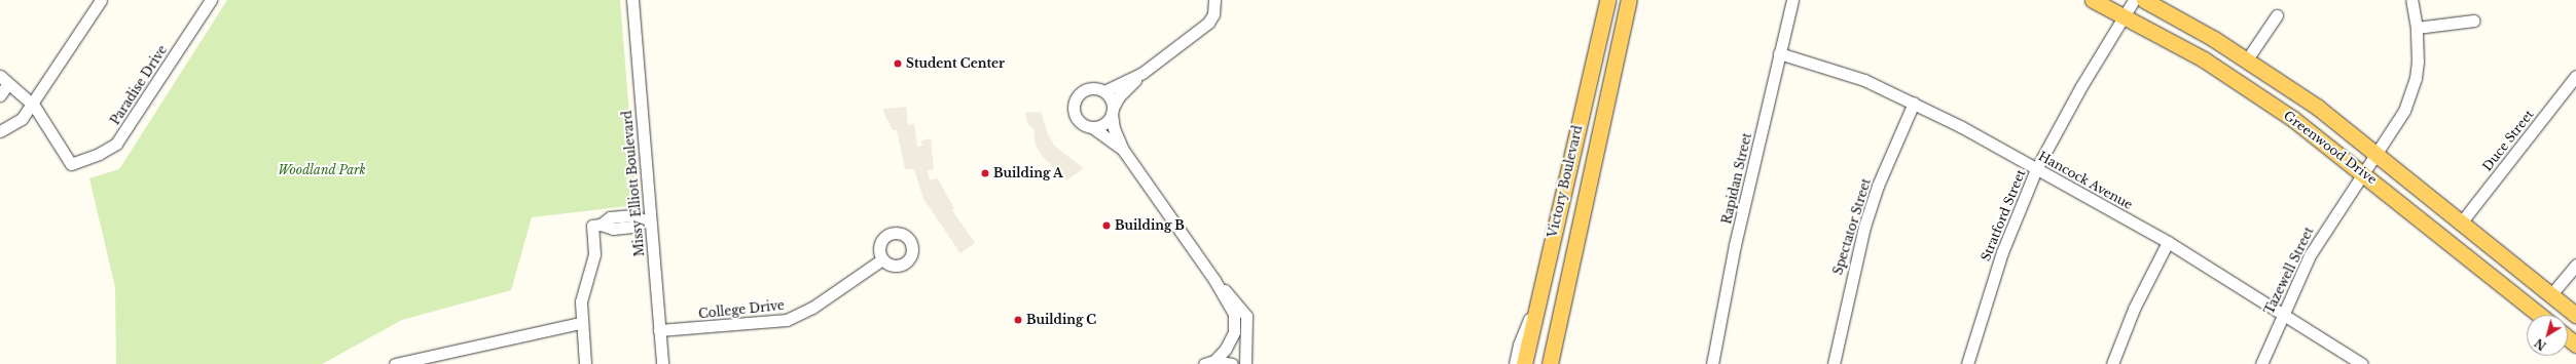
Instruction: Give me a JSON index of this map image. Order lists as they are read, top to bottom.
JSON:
{
  "streets": {
    "main road": ["Greenwood Drive", "Victory Boulevard"],
    "street": [
      "Paradise Drive",
      "Duce Street",
      "Rapidan Street",
      "Hancock Avenue",
      "Missy Elliott Boulevard",
      "Stratford Street",
      "Spectator Street",
      "Tazewell Street",
      "College Drive"
    ]
  },
  "crossings": [
    ["Duce Street", "Greenwood Drive"],
    ["Greenwood Drive", "Stratford Street"],
    ["Greenwood Drive", "Tazewell Street"],
    ["Rapidan Street", "Hancock Avenue"],
    ["Hancock Avenue", "Stratford Street"],
    ["Hancock Avenue", "Spectator Street"],
    ["Hancock Avenue", "Tazewell Street"],
    ["Missy Elliott Boulevard", "College Drive"]
  ],
  "parks": ["Woodland Park"],
  "places": [
    "Student Center",
    "Building A",
    "Building B",
    "Building C"
  ],
  "north": "bottom left"
}
